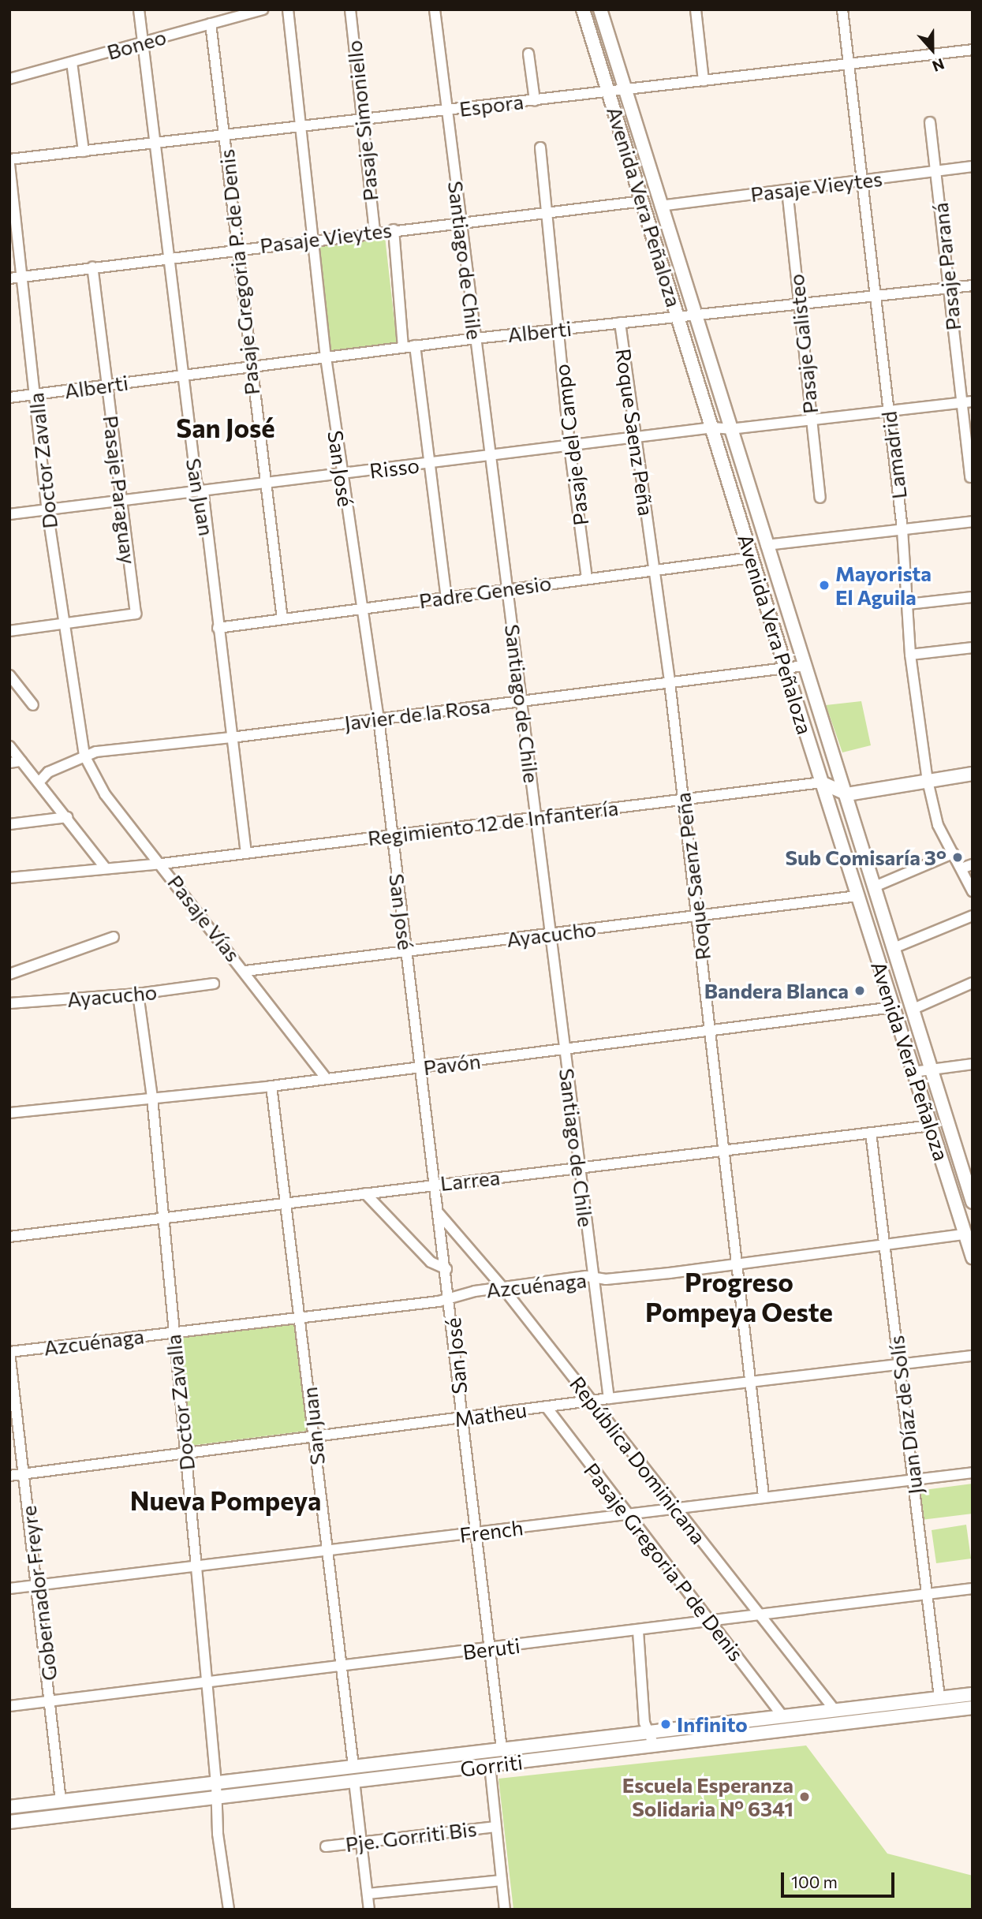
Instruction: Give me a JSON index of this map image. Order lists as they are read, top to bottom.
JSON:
{
  "streets": {
    "main road": ["Avenida Vera Peñaloza", "Gorriti"],
    "street": [
      "Boneo",
      "Espora",
      "Pasaje Simoniello",
      "Pasaje Vieytes",
      "Santiago de Chile",
      "Pasaje Paraná",
      "Pasaje Gregoria P. de Denis",
      "Alberti",
      "Pasaje Galisteo",
      "Roque Saenz Peña",
      "Pasaje del Campo",
      "Lamadrid",
      "Doctor Zavalla",
      "Risso",
      "San José",
      "Pasaje Paraguay",
      "San Juan",
      "Padre Genesio",
      "Javier de la Rosa",
      "Regimiento 12 de Infantería",
      "Pasaje Vías",
      "Ayacucho",
      "Pavón",
      "Larrea",
      "Azcuénaga",
      "Matheu",
      "Juan Díaz de Solís",
      "República Dominicana",
      "French",
      "Pasaje Gregoria P de Denis",
      "Gobernador Freyre",
      "Beruti",
      "Pje. Gorriti Bis"
    ]
  },
  "crossings": [
    ["Boneo", "Pasaje Gregoria P. de Denis"],
    ["Boneo", "San Juan"],
    ["Espora", "Pasaje Simoniello"],
    ["Espora", "Avenida Vera Peñaloza"],
    ["Espora", "Santiago de Chile"],
    ["Espora", "Pasaje Gregoria P. de Denis"],
    ["Espora", "Lamadrid"],
    ["Espora", "San José"],
    ["Espora", "San Juan"],
    ["Pasaje Simoniello", "Pasaje Vieytes"],
    ["Pasaje Vieytes", "Avenida Vera Peñaloza"],
    ["Pasaje Vieytes", "Santiago de Chile"],
    ["Pasaje Vieytes", "Pasaje Paraná"],
    ["Pasaje Vieytes", "Pasaje Gregoria P. de Denis"],
    ["Pasaje Vieytes", "Pasaje Galisteo"],
    ["Pasaje Vieytes", "Pasaje del Campo"],
    ["Pasaje Vieytes", "Lamadrid"],
    ["Pasaje Vieytes", "Doctor Zavalla"],
    ["Pasaje Vieytes", "San José"],
    ["Pasaje Vieytes", "Pasaje Paraguay"],
    ["Pasaje Vieytes", "San Juan"],
    ["Avenida Vera Peñaloza", "Alberti"],
    ["Avenida Vera Peñaloza", "Risso"],
    ["Avenida Vera Peñaloza", "Padre Genesio"],
    ["Avenida Vera Peñaloza", "Javier de la Rosa"],
    ["Avenida Vera Peñaloza", "Regimiento 12 de Infantería"],
    ["Avenida Vera Peñaloza", "Ayacucho"],
    ["Avenida Vera Peñaloza", "Pavón"],
    ["Avenida Vera Peñaloza", "Larrea"],
    ["Avenida Vera Peñaloza", "Azcuénaga"],
    ["Santiago de Chile", "Alberti"],
    ["Santiago de Chile", "Risso"],
    ["Santiago de Chile", "Padre Genesio"],
    ["Santiago de Chile", "Javier de la Rosa"],
    ["Santiago de Chile", "Regimiento 12 de Infantería"],
    ["Santiago de Chile", "Ayacucho"],
    ["Santiago de Chile", "Pavón"],
    ["Santiago de Chile", "Larrea"],
    ["Santiago de Chile", "Azcuénaga"],
    ["Santiago de Chile", "Matheu"],
    ["Pasaje Paraná", "Alberti"],
    ["Pasaje Paraná", "Risso"],
    ["Pasaje Gregoria P. de Denis", "Alberti"],
    ["Pasaje Gregoria P. de Denis", "Risso"],
    ["Pasaje Gregoria P. de Denis", "Padre Genesio"],
    ["Alberti", "Pasaje Galisteo"],
    ["Alberti", "Roque Saenz Peña"],
    ["Alberti", "Pasaje del Campo"],
    ["Alberti", "Lamadrid"],
    ["Alberti", "Doctor Zavalla"],
    ["Alberti", "San José"],
    ["Alberti", "Pasaje Paraguay"],
    ["Alberti", "San Juan"],
    ["Pasaje Galisteo", "Risso"],
    ["Roque Saenz Peña", "Risso"],
    ["Roque Saenz Peña", "Padre Genesio"],
    ["Roque Saenz Peña", "Javier de la Rosa"],
    ["Roque Saenz Peña", "Regimiento 12 de Infantería"],
    ["Roque Saenz Peña", "Ayacucho"],
    ["Roque Saenz Peña", "Pavón"],
    ["Roque Saenz Peña", "Larrea"],
    ["Roque Saenz Peña", "Azcuénaga"],
    ["Roque Saenz Peña", "Matheu"],
    ["Roque Saenz Peña", "French"],
    ["Pasaje del Campo", "Risso"],
    ["Pasaje del Campo", "Padre Genesio"],
    ["Lamadrid", "Risso"],
    ["Doctor Zavalla", "Risso"],
    ["Doctor Zavalla", "Pasaje Paraguay"],
    ["Doctor Zavalla", "Javier de la Rosa"],
    ["Doctor Zavalla", "Pasaje Vías"],
    ["Doctor Zavalla", "Ayacucho"],
    ["Doctor Zavalla", "Pavón"],
    ["Doctor Zavalla", "Larrea"],
    ["Doctor Zavalla", "Azcuénaga"],
    ["Doctor Zavalla", "Matheu"],
    ["Doctor Zavalla", "French"],
    ["Doctor Zavalla", "Beruti"],
    ["Doctor Zavalla", "Gorriti"],
    ["Risso", "San José"],
    ["Risso", "Pasaje Paraguay"],
    ["Risso", "San Juan"],
    ["San José", "Padre Genesio"],
    ["San José", "Javier de la Rosa"],
    ["San José", "Regimiento 12 de Infantería"],
    ["San José", "Ayacucho"],
    ["San José", "Pavón"],
    ["San José", "Larrea"],
    ["San José", "Azcuénaga"],
    ["San José", "Matheu"],
    ["San José", "República Dominicana"],
    ["San José", "French"],
    ["San José", "Beruti"],
    ["San José", "Gorriti"],
    ["San Juan", "Padre Genesio"],
    ["San Juan", "Javier de la Rosa"],
    ["San Juan", "Regimiento 12 de Infantería"],
    ["San Juan", "Pavón"],
    ["San Juan", "Larrea"],
    ["San Juan", "Azcuénaga"],
    ["San Juan", "Matheu"],
    ["San Juan", "French"],
    ["San Juan", "Beruti"],
    ["San Juan", "Gorriti"],
    ["Javier de la Rosa", "Pasaje Vías"],
    ["Regimiento 12 de Infantería", "Pasaje Vías"],
    ["Pasaje Vías", "Ayacucho"],
    ["Pasaje Vías", "Pavón"],
    ["Larrea", "Juan Díaz de Solís"],
    ["Azcuénaga", "Juan Díaz de Solís"],
    ["Azcuénaga", "República Dominicana"],
    ["Azcuénaga", "Gobernador Freyre"],
    ["Matheu", "Juan Díaz de Solís"],
    ["Matheu", "República Dominicana"],
    ["Matheu", "Pasaje Gregoria P de Denis"],
    ["Matheu", "Gobernador Freyre"],
    ["Juan Díaz de Solís", "French"],
    ["Juan Díaz de Solís", "Beruti"],
    ["Juan Díaz de Solís", "Gorriti"],
    ["República Dominicana", "French"],
    ["República Dominicana", "Beruti"],
    ["República Dominicana", "Gorriti"],
    ["French", "Pasaje Gregoria P de Denis"],
    ["French", "Gobernador Freyre"],
    ["Pasaje Gregoria P de Denis", "Beruti"],
    ["Pasaje Gregoria P de Denis", "Gorriti"],
    ["Gobernador Freyre", "Beruti"],
    ["Gobernador Freyre", "Gorriti"]
  ],
  "districts": ["San José", "Progreso Pompeya Oeste", "Nueva Pompeya"],
  "places": [
    "Mayorista El Aguila",
    "Sub Comisaría 3°",
    "Bandera Blanca",
    "Infinito",
    "Escuela Esperanza Solidaria Nº 6341"
  ],
  "scale_bar": "100 m",
  "north": "bottom"
}
